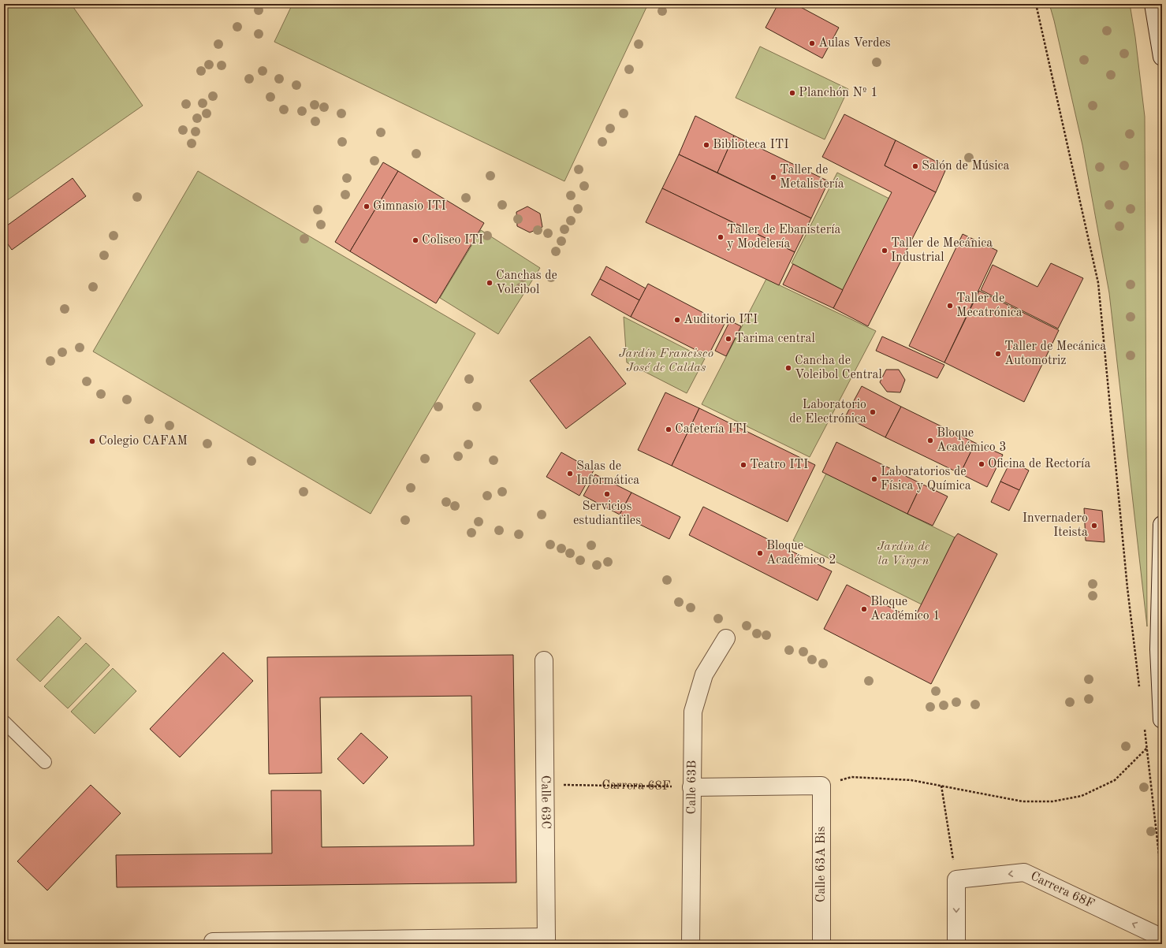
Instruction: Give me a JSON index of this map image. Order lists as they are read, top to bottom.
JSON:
{
  "streets": {
    "street": [
      "Carrera 68F",
      "Calle 63B",
      "Calle 63C",
      "Calle 63A Bis"
    ]
  },
  "crossings": [
    ["Carrera 68F", "Calle 63B"],
    ["Carrera 68F", "Calle 63C"]
  ],
  "one_way": ["Carrera 68F"],
  "parks": ["Jardín Francisco José de Caldas", "Jardín de la Virgen"],
  "places": [
    "Aulas Verdes",
    "Planchón Nº 1",
    "Biblioteca ITI",
    "Salón de Música",
    "Taller de Metalistería",
    "Gimnasio ITI",
    "Taller de Ebanistería y Modelería",
    "Coliseo ITI",
    "Taller de Mecánica Industrial",
    "Canchas de Voleibol",
    "Taller de Mecatrónica",
    "Auditorio ITI",
    "Tarima central",
    "Taller de Mecánica Automotriz",
    "Cancha de Voleibol Central",
    "Laboratorio de Electrónica",
    "Cafetería ITI",
    "Bloque Académico 3",
    "Colegio CAFAM",
    "Oficina de Rectoría",
    "Teatro ITI",
    "Salas de Informática",
    "Laboratorios de Física y Química",
    "Servicios estudiantiles",
    "Invernadero Iteista",
    "Bloque Académico 2",
    "Bloque Académico 1"
  ]
}
